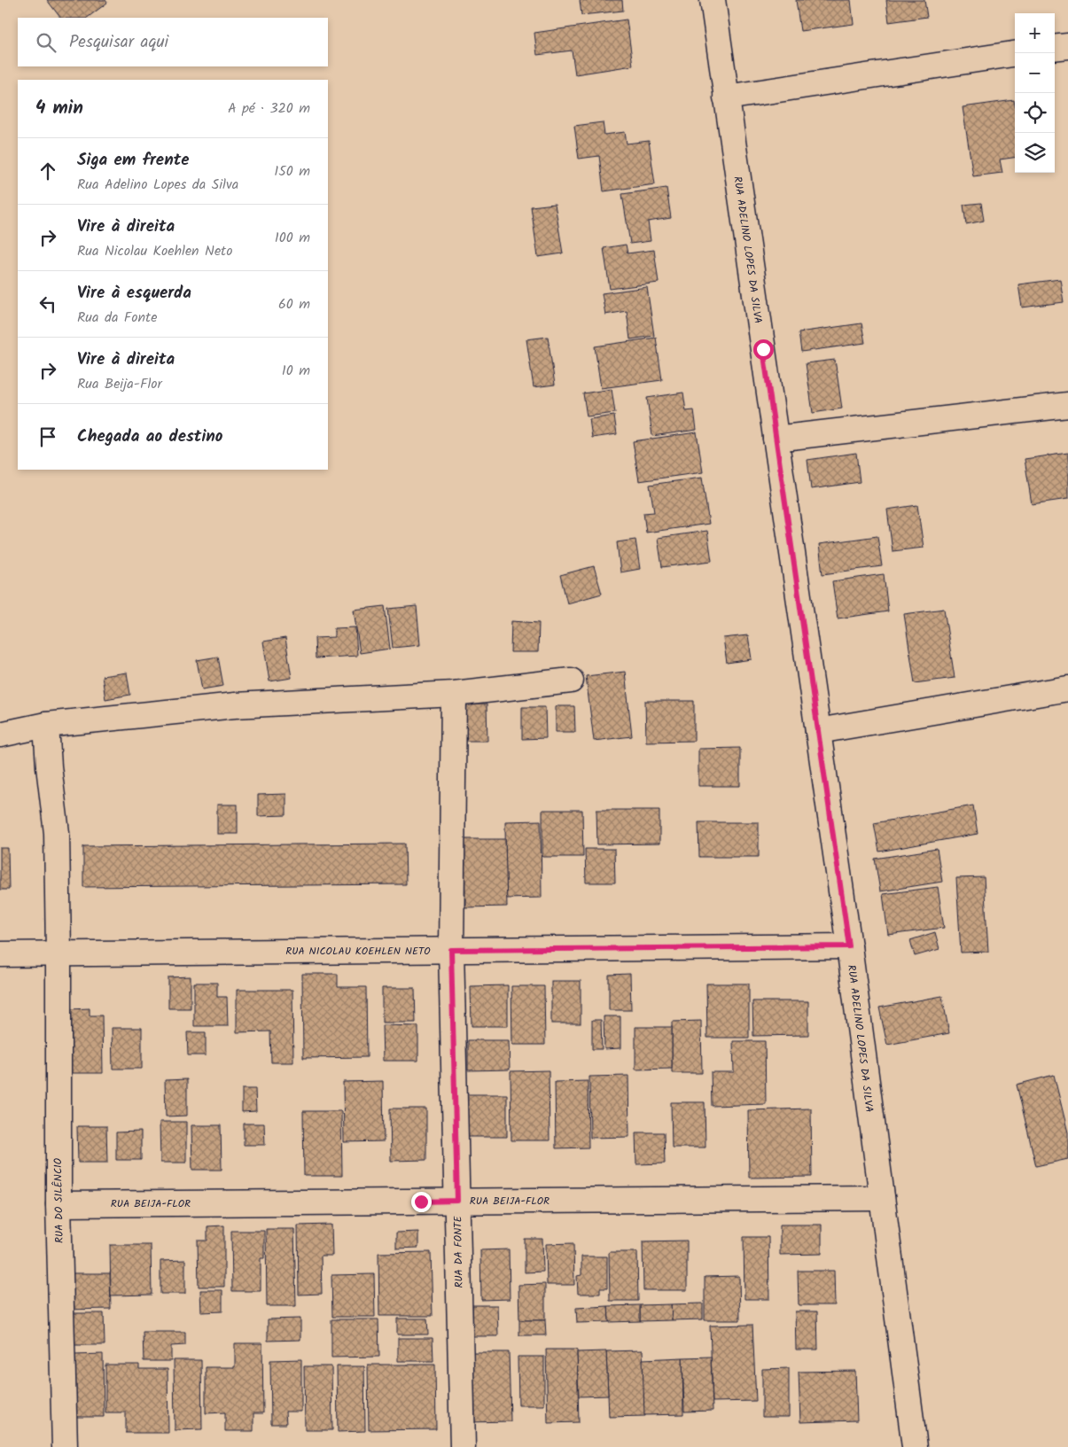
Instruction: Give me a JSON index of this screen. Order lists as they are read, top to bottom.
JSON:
{
  "streets": {
    "street": [
      "RUA ADELINO LOPES DA SILVA",
      "RUA NICOLAU KOEHLEN NETO",
      "RUA DO SILÊNCIO",
      "RUA BEIJA-FLOR",
      "RUA DA FONTE"
    ]
  },
  "crossings": [
    ["RUA ADELINO LOPES DA SILVA", "RUA NICOLAU KOEHLEN NETO"],
    ["RUA ADELINO LOPES DA SILVA", "RUA BEIJA-FLOR"],
    ["RUA NICOLAU KOEHLEN NETO", "RUA DO SILÊNCIO"],
    ["RUA NICOLAU KOEHLEN NETO", "RUA DA FONTE"],
    ["RUA DO SILÊNCIO", "RUA BEIJA-FLOR"],
    ["RUA BEIJA-FLOR", "RUA DA FONTE"]
  ],
  "page": {
    "map_buttons": ["+", "−"],
    "search": "Pesquisar aqui",
    "heading": ["4 min", "A pé · 320 m"],
    "list": [
      ["Siga em frente", "Rua Adelino Lopes da Silva", "150 m"],
      ["Vire à direita", "Rua Nicolau Koehlen Neto", "100 m"],
      ["Vire à esquerda", "Rua da Fonte", "60 m"],
      ["Vire à direita", "Rua Beija-Flor", "10 m"],
      "Chegada ao destino"
    ]
  }
}
